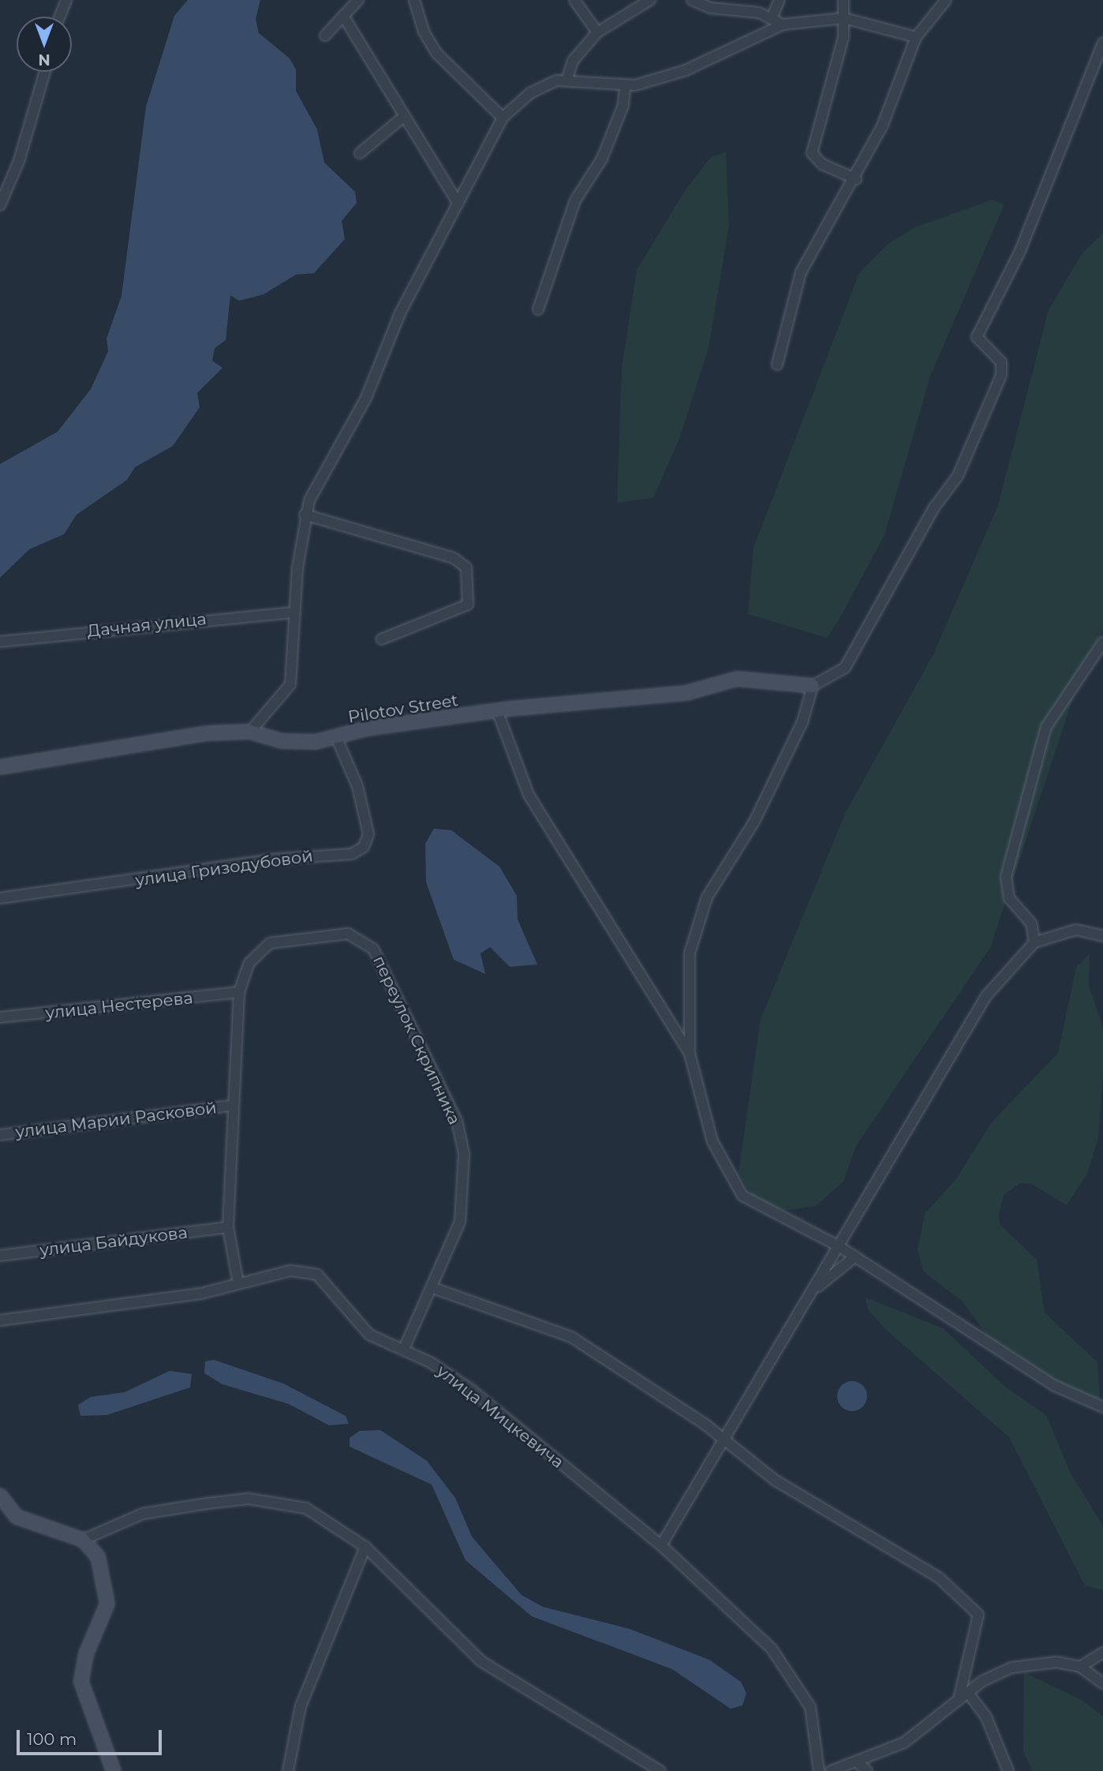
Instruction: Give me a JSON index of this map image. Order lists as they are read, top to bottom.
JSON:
{
  "streets": {
    "street": [
      "Дачная улица",
      "Pilotov Street",
      "улица Гризодубовой",
      "улица Нестерева",
      "переулок Скрипника",
      "улица Марии Расковой",
      "улица Байдукова",
      "улица Мицкевича"
    ]
  },
  "crossings": [
    ["Pilotov Street", "улица Гризодубовой"],
    ["улица Нестерева", "переулок Скрипника"],
    ["переулок Скрипника", "улица Марии Расковой"],
    ["переулок Скрипника", "улица Байдукова"],
    ["переулок Скрипника", "улица Мицкевича"]
  ],
  "scale_bar": "100 m",
  "north": "bottom"
}
